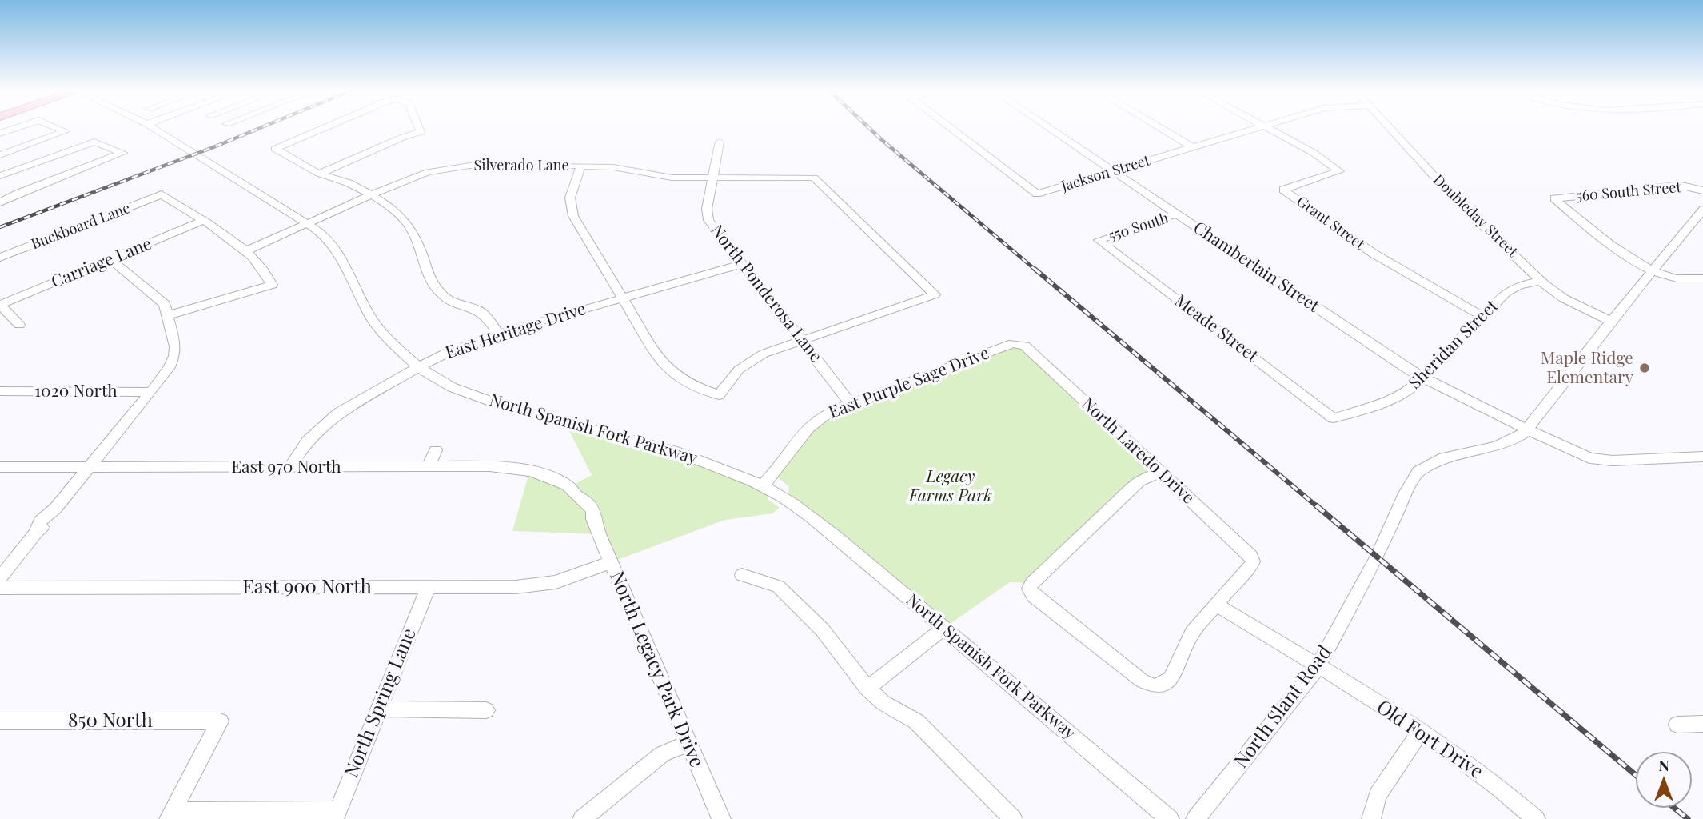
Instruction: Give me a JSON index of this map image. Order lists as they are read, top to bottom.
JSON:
{
  "streets": {
    "street": [
      "Silverado Lane",
      "Jackson Street",
      "560 South Street",
      "Doubleday Street",
      "Grant Street",
      "Buckboard Lane",
      "550 South",
      "Carriage Lane",
      "Chamberlain Street",
      "North Ponderosa Lane",
      "Meade Street",
      "East Heritage Drive",
      "Sheridan Street",
      "East Purple Sage Drive",
      "1020 North",
      "North Spanish Fork Parkway",
      "North Laredo Drive",
      "East 970 North",
      "East 900 North",
      "North Legacy Park Drive",
      "North Spring Lane",
      "North Slant Road",
      "850 North",
      "Old Fort Drive"
    ]
  },
  "crossings": [
    ["Silverado Lane", "North Ponderosa Lane"],
    ["Silverado Lane", "North Spanish Fork Parkway"],
    ["Jackson Street", "Chamberlain Street"],
    ["560 South Street", "North Slant Road"],
    ["Doubleday Street", "Sheridan Street"],
    ["Doubleday Street", "North Slant Road"],
    ["Grant Street", "Sheridan Street"],
    ["Buckboard Lane", "Carriage Lane"],
    ["550 South", "Chamberlain Street"],
    ["550 South", "Meade Street"],
    ["Chamberlain Street", "Sheridan Street"],
    ["Chamberlain Street", "North Slant Road"],
    ["North Ponderosa Lane", "East Heritage Drive"],
    ["North Ponderosa Lane", "East Purple Sage Drive"],
    ["Meade Street", "Sheridan Street"],
    ["East Heritage Drive", "North Spanish Fork Parkway"],
    ["East Heritage Drive", "East 970 North"],
    ["East Purple Sage Drive", "North Spanish Fork Parkway"],
    ["East Purple Sage Drive", "North Laredo Drive"],
    ["North Laredo Drive", "Old Fort Drive"],
    ["East 970 North", "North Legacy Park Drive"],
    ["East 900 North", "North Legacy Park Drive"],
    ["East 900 North", "North Spring Lane"],
    ["North Slant Road", "Old Fort Drive"]
  ],
  "parks": ["Legacy Farms Park"],
  "places": ["Maple Ridge Elementary"],
  "north": "top"
}
